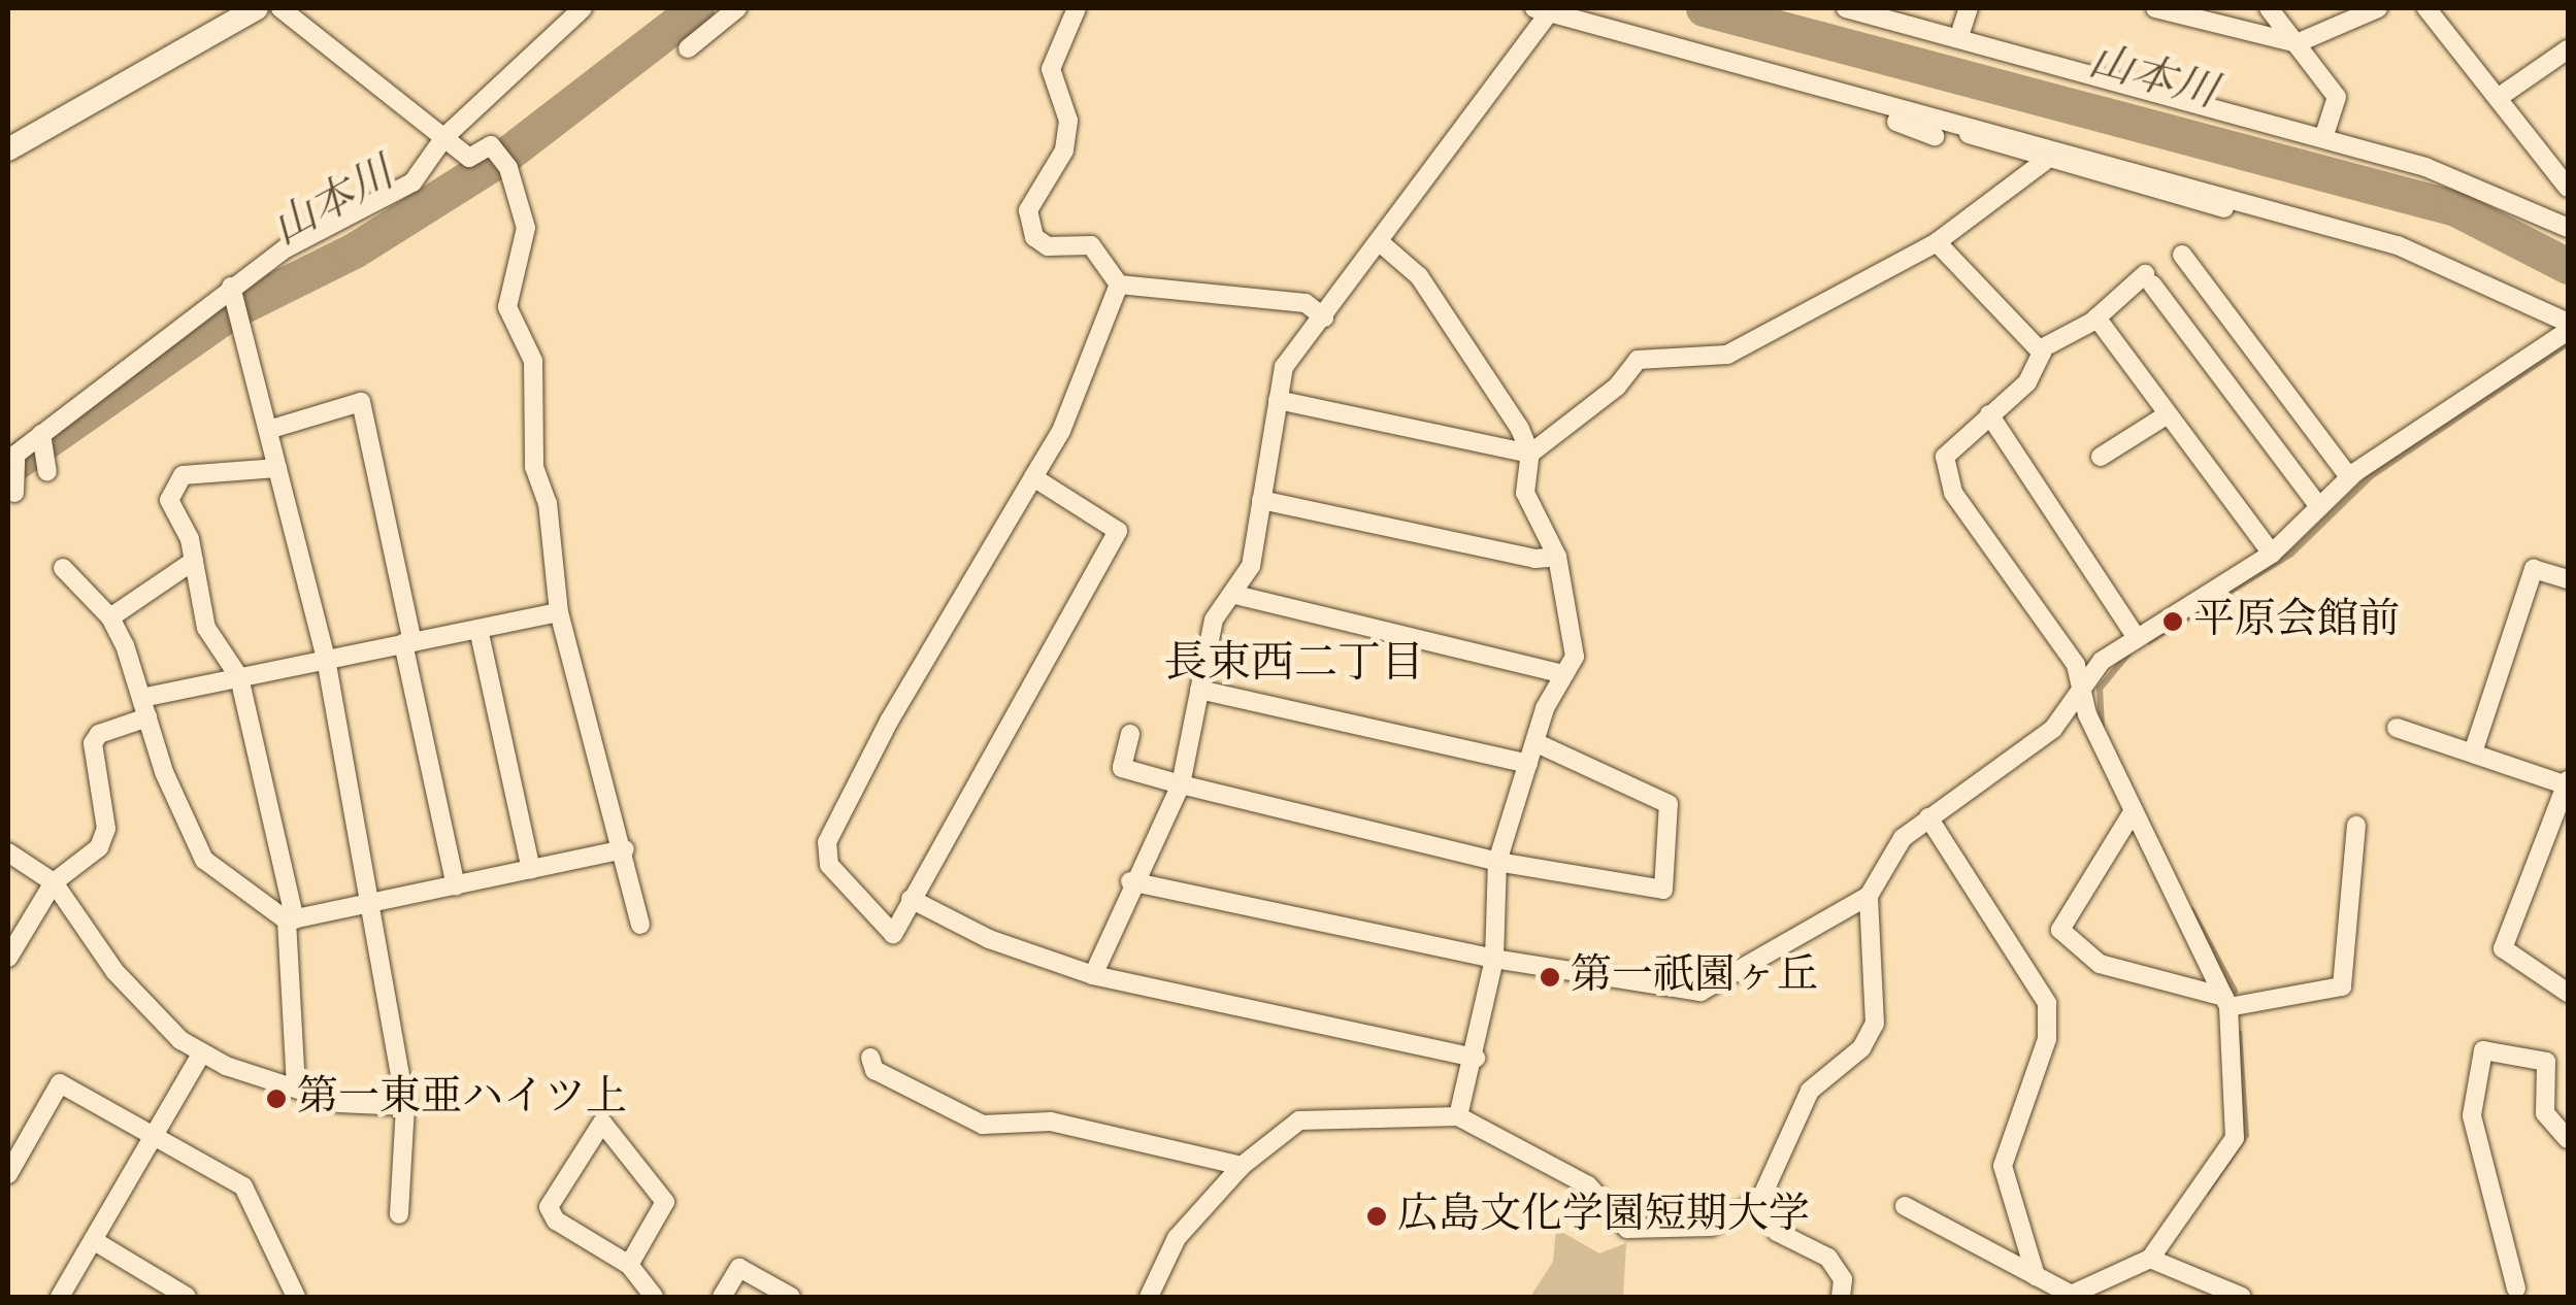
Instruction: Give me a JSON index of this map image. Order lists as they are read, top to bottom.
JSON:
{
  "districts": ["長束西二丁目"],
  "water": ["山本川"],
  "places": [
    "平原会館前",
    "第一祇園ヶ丘",
    "第一東亜ハイツ上",
    "広島文化学園短期大学"
  ]
}
